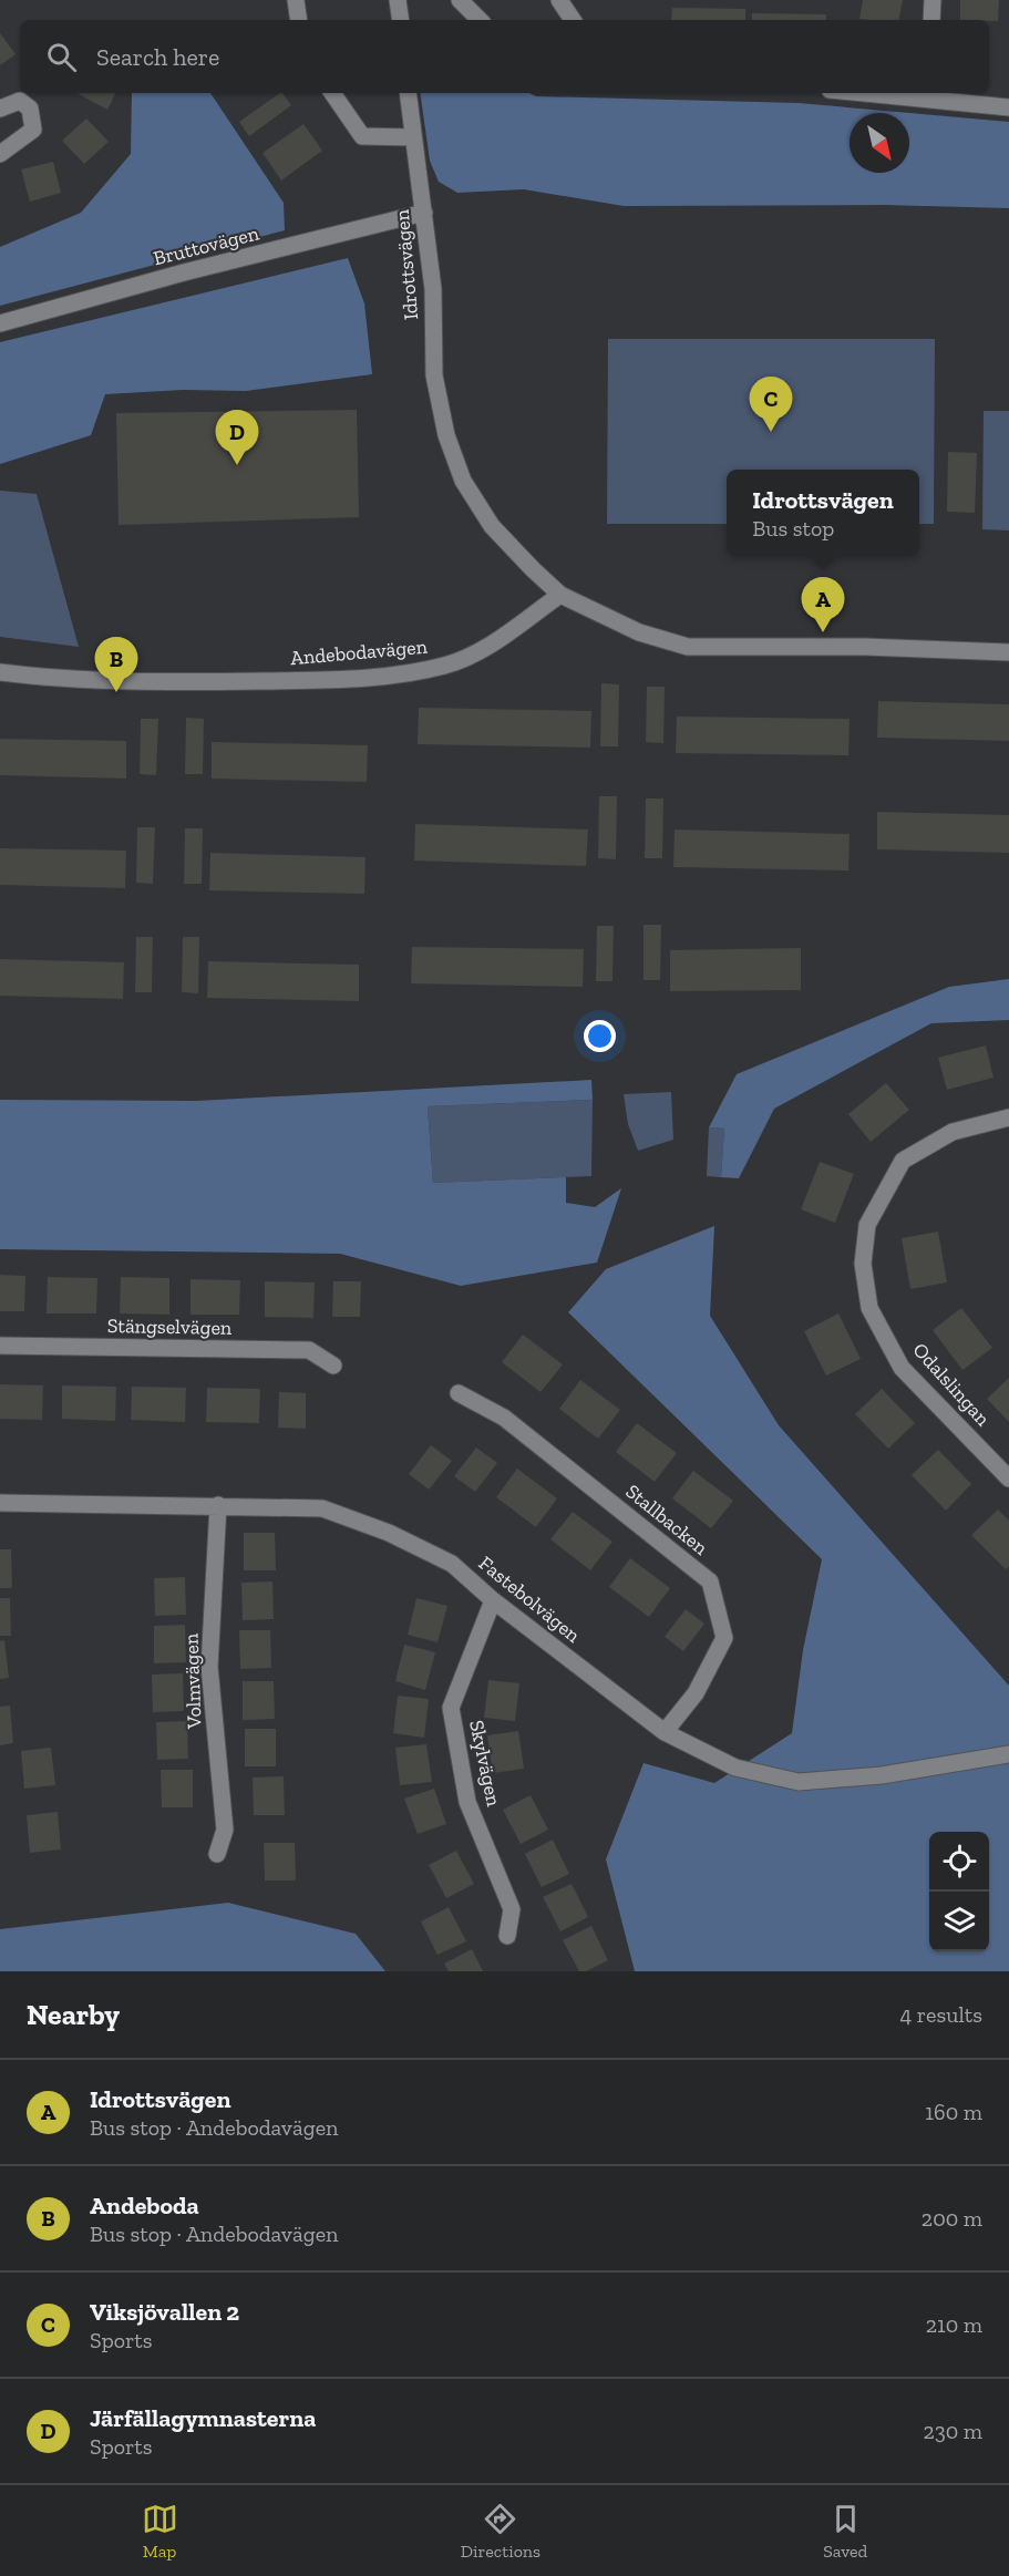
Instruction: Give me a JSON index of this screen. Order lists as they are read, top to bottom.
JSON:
{
  "streets": {
    "street": [
      "Bruttovägen",
      "Idrottsvägen",
      "Andebodavägen",
      "Stängselvägen",
      "Odalslingan",
      "Stallbacken",
      "Fastebolvägen",
      "Volmvägen",
      "Skylvägen"
    ]
  },
  "crossings": [
    ["Bruttovägen", "Idrottsvägen"],
    ["Idrottsvägen", "Andebodavägen"],
    ["Stallbacken", "Fastebolvägen"],
    ["Fastebolvägen", "Volmvägen"],
    ["Fastebolvägen", "Skylvägen"]
  ],
  "north": "bottom right",
  "page": {
    "search": "Search here",
    "pins": [
      "C",
      "D",
      "A",
      "B"
    ],
    "popup": ["Idrottsvägen", "Bus stop"],
    "heading": ["Nearby", "4 results"],
    "list": [
      {
        "mark": "A",
        "name": "Idrottsvägen",
        "note": "Bus stop · Andebodavägen",
        "value": "160 m"
      },
      {
        "mark": "B",
        "name": "Andeboda",
        "note": "Bus stop · Andebodavägen",
        "value": "200 m"
      },
      {
        "mark": "C",
        "name": "Viksjövallen 2",
        "note": "Sports",
        "value": "210 m"
      },
      {
        "mark": "D",
        "name": "Järfällagymnasterna",
        "note": "Sports",
        "value": "230 m"
      }
    ],
    "nav": ["Map", "Directions", "Saved"]
  }
}
